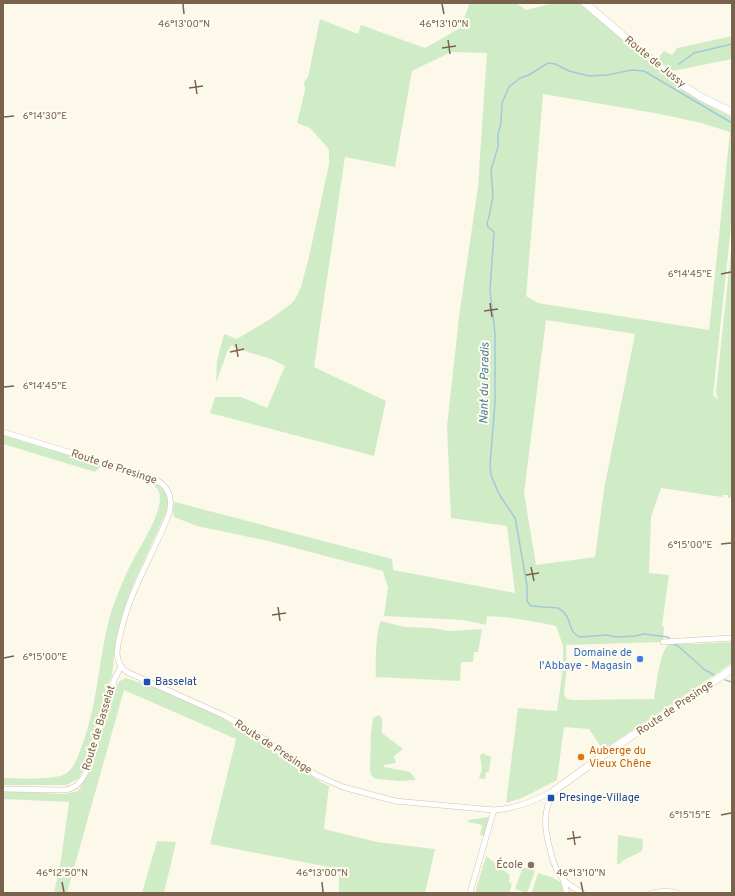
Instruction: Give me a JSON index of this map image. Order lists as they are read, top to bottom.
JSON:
{
  "streets": {
    "street": ["Route de Jussy", "Route de Presinge", "Route de Basselat"]
  },
  "crossings": [
    ["Route de Presinge", "Route de Basselat"]
  ],
  "water": ["Nant du Paradis"],
  "places": {
    "other": ["Domaine de l'Abbaye - Magasin", "Auberge du Vieux Chêne", "École"],
    "transit": ["Basselat", "Presinge-Village"]
  },
  "coordinates": [
    "46°13'00\"N",
    "46°13'10\"N",
    "6°14'30\"E",
    "6°14'45\"E",
    "6°15'00\"E",
    "6°15'15\"E",
    "46°12'50\"N"
  ]
}
